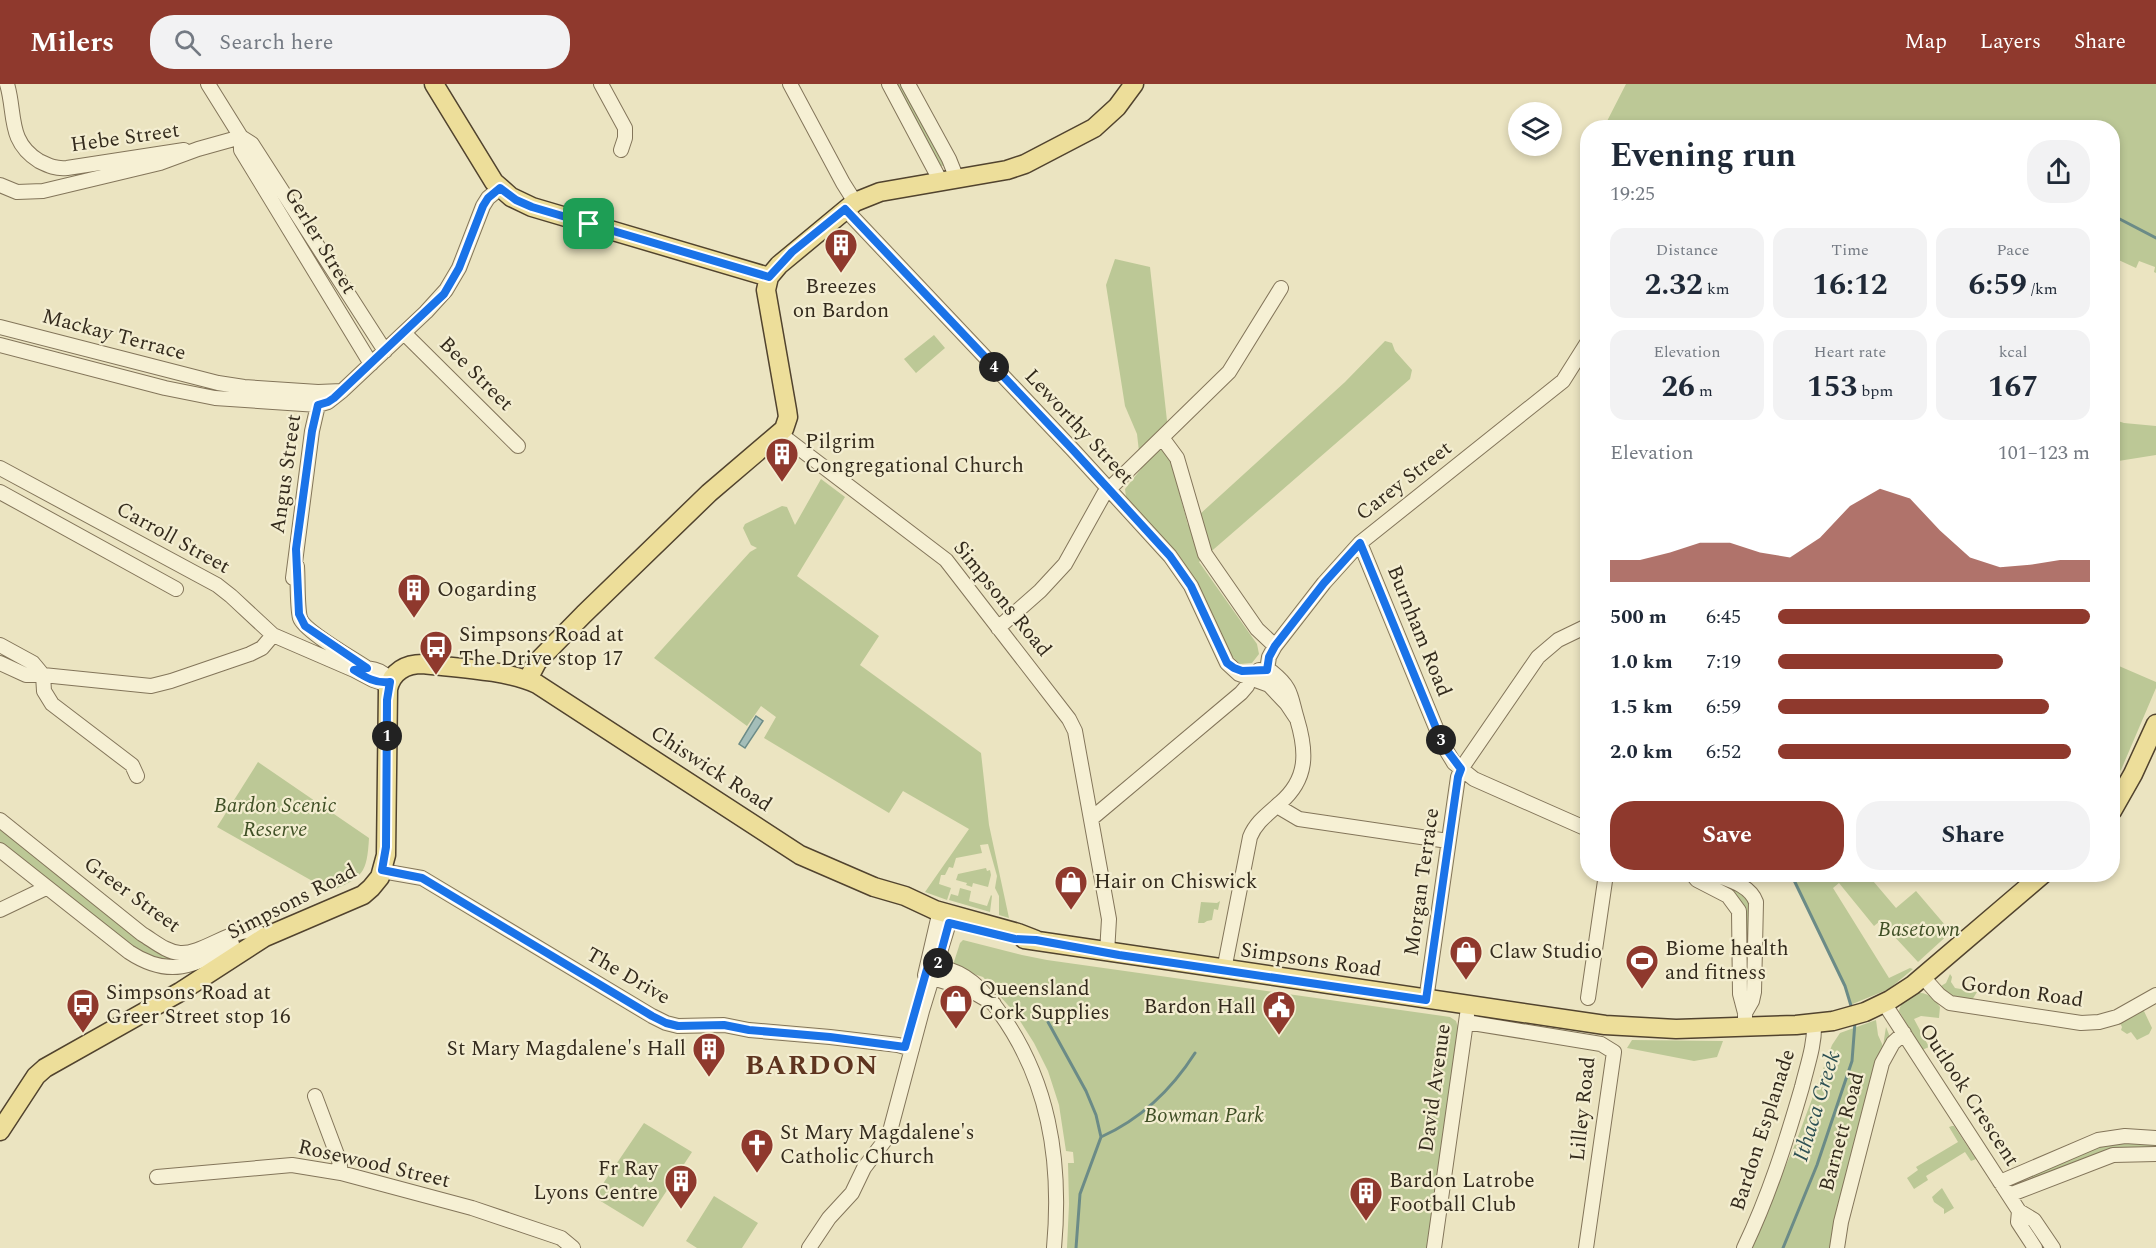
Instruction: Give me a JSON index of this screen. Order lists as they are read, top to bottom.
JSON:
{
  "streets": {
    "main road": ["Simpsons Road", "Chiswick Road"],
    "street": [
      "Hebe Street",
      "Gerler Street",
      "Mackay Terrace",
      "Bee Street",
      "Leworthy Street",
      "Angus Street",
      "Carey Street",
      "Carroll Street",
      "Burnham Road",
      "Morgan Terrace",
      "Greer Street",
      "The Drive",
      "Gordon Road",
      "David Avenue",
      "Outlook Crescent",
      "Lilley Road",
      "Bardon Esplanade",
      "Barnett Road",
      "Rosewood Street"
    ]
  },
  "crossings": [
    ["Hebe Street", "Gerler Street"],
    ["Mackay Terrace", "Angus Street"],
    ["Angus Street", "Carroll Street"],
    ["Carey Street", "Burnham Road"],
    ["Carroll Street", "Simpsons Road"],
    ["Simpsons Road", "Chiswick Road"],
    ["Simpsons Road", "Morgan Terrace"],
    ["Simpsons Road", "Greer Street"],
    ["Simpsons Road", "The Drive"],
    ["Simpsons Road", "Gordon Road"],
    ["Simpsons Road", "David Avenue"],
    ["Simpsons Road", "Outlook Crescent"],
    ["Simpsons Road", "Lilley Road"],
    ["Simpsons Road", "Bardon Esplanade"],
    ["Burnham Road", "Morgan Terrace"],
    ["David Avenue", "Lilley Road"],
    ["Outlook Crescent", "Barnett Road"]
  ],
  "districts": ["BARDON"],
  "water": ["Ithaca Creek"],
  "parks": ["Bardon Scenic Reserve", "Basetown", "Bowman Park"],
  "places": {
    "building": [
      "Breezes on Bardon",
      "Pilgrim Congregational Church",
      "Oogarding",
      "St Mary Magdalene's Hall",
      "Fr Ray Lyons Centre",
      "Bardon Latrobe Football Club"
    ],
    "bus stop": ["Simpsons Road at The Drive stop 17", "Simpsons Road at Greer Street stop 16"],
    "shop": ["Hair on Chiswick", "Claw Studio", "Queensland Cork Supplies"],
    "sports": ["Biome health and fitness"],
    "public building": ["Bardon Hall"],
    "church": ["St Mary Magdalene's Catholic Church"]
  },
  "page": {
    "header": "Milers",
    "search": "Search here",
    "nav": ["Map", "Layers", "Share"],
    "heading": ["Evening run", "19:25"],
    "stats": [
      ["Distance", "2.32 km"],
      ["Time", "16:12"],
      ["Pace", "6:59 /km"],
      ["Elevation", "26 m"],
      ["Heart rate", "153 bpm"],
      ["kcal", "167"]
    ],
    "pins": [
      "4",
      "1",
      "3",
      "2"
    ],
    "chart": ["Elevation", "101–123 m"],
    "list": [
      {
        "name": "500 m",
        "note": "6:45"
      },
      {
        "name": "1.0 km",
        "note": "7:19"
      },
      {
        "name": "1.5 km",
        "note": "6:59"
      },
      {
        "name": "2.0 km",
        "note": "6:52"
      }
    ],
    "buttons": ["Save", "Share"]
  }
}
